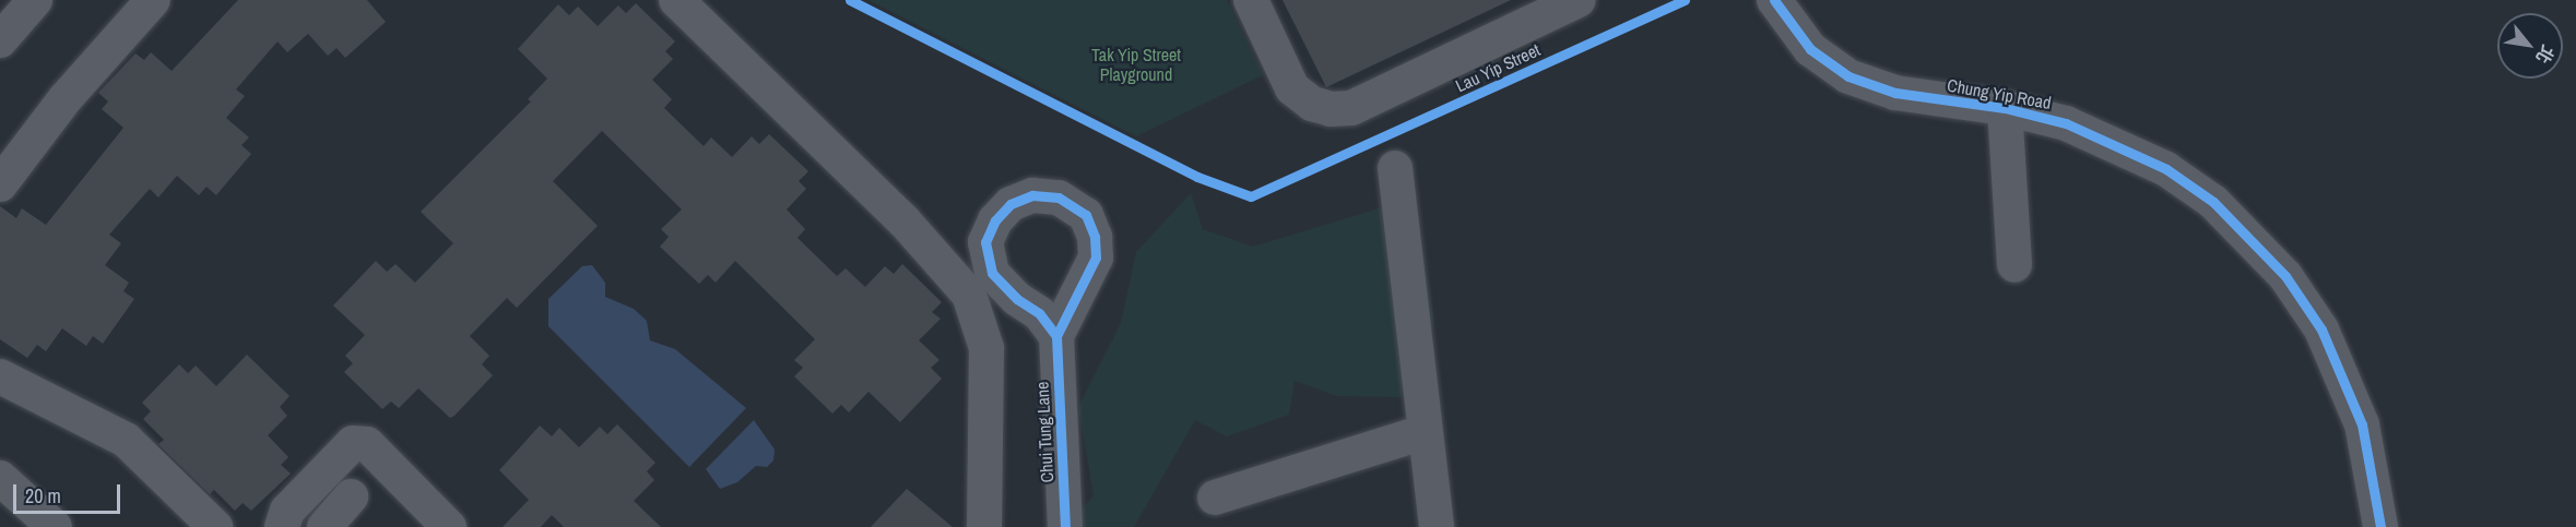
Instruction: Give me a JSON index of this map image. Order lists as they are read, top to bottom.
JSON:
{
  "streets": {
    "street": ["Lau Yip Street", "Chung Yip Road", "Chui Tung Lane"]
  },
  "parks": ["Tak Yip Street Playground"],
  "scale_bar": "20 m",
  "north": "bottom right"
}
